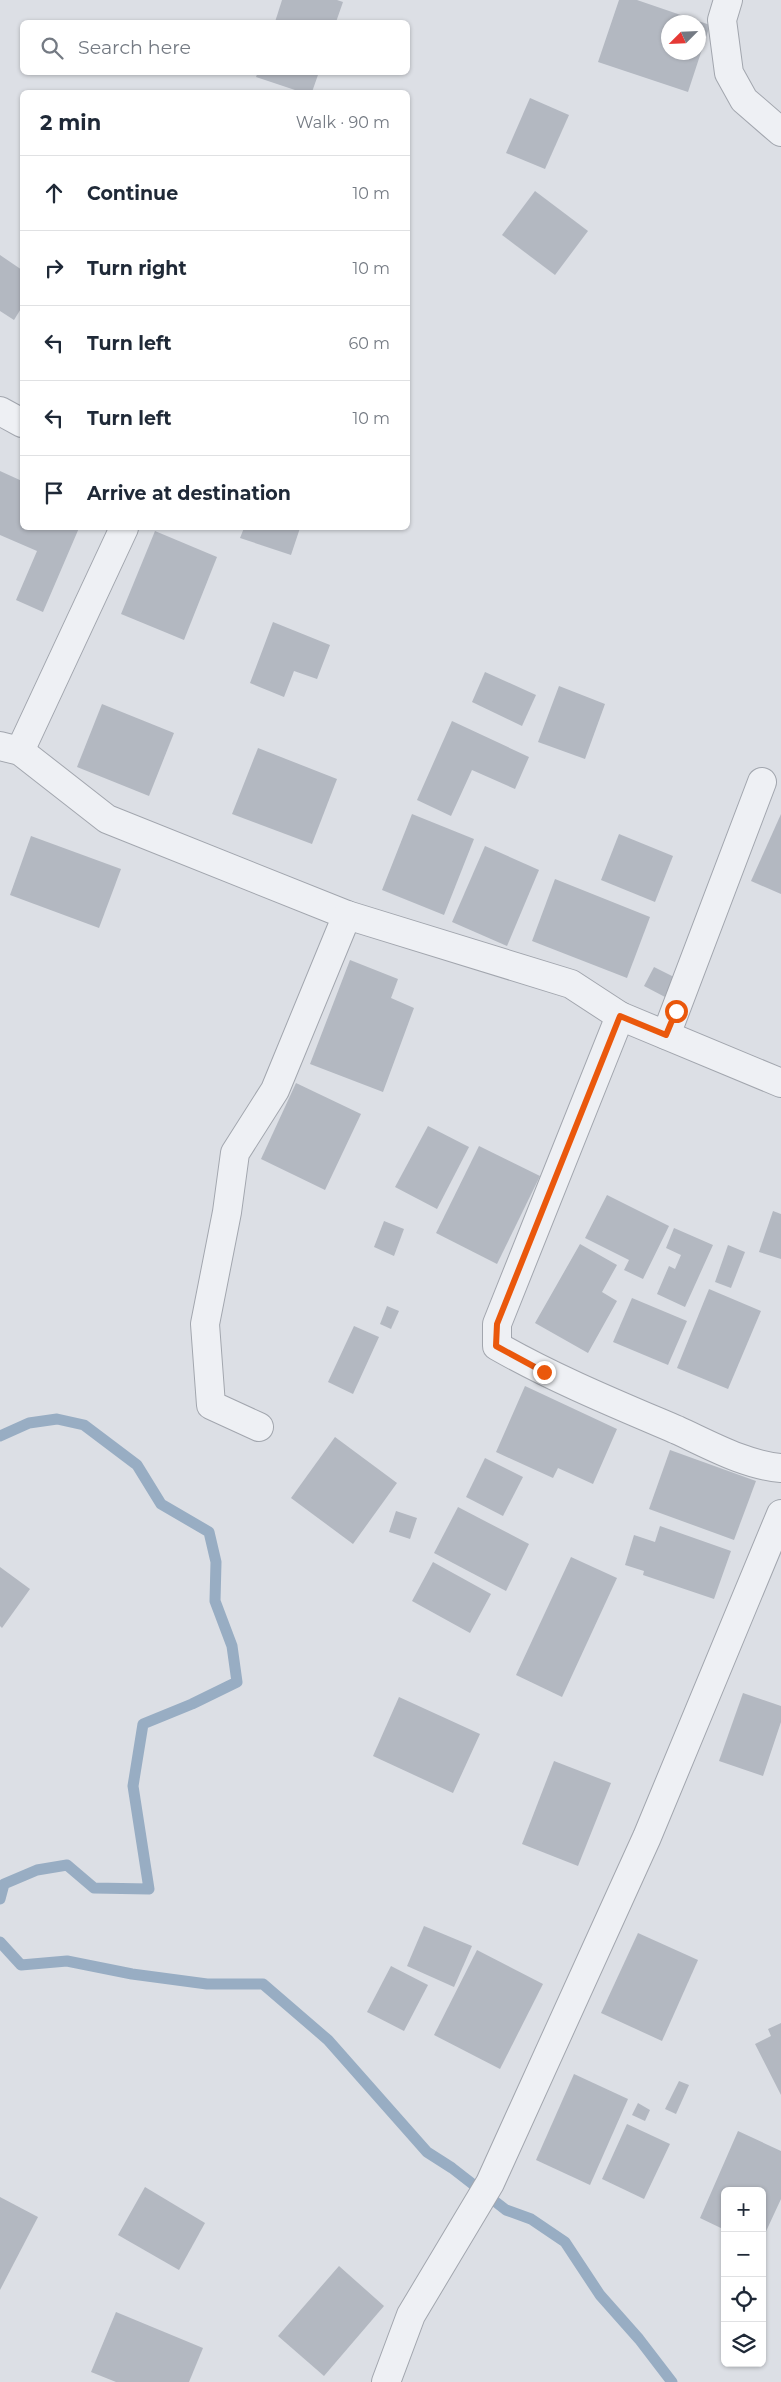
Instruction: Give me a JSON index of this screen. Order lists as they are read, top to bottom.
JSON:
{
  "north": "bottom left",
  "page": {
    "search": "Search here",
    "heading": ["2 min", "Walk · 90 m"],
    "list": [
      ["Continue", "10 m"],
      ["Turn right", "10 m"],
      ["Turn left", "60 m"],
      ["Turn left", "10 m"],
      "Arrive at destination"
    ],
    "map_buttons": ["+", "−"]
  }
}
